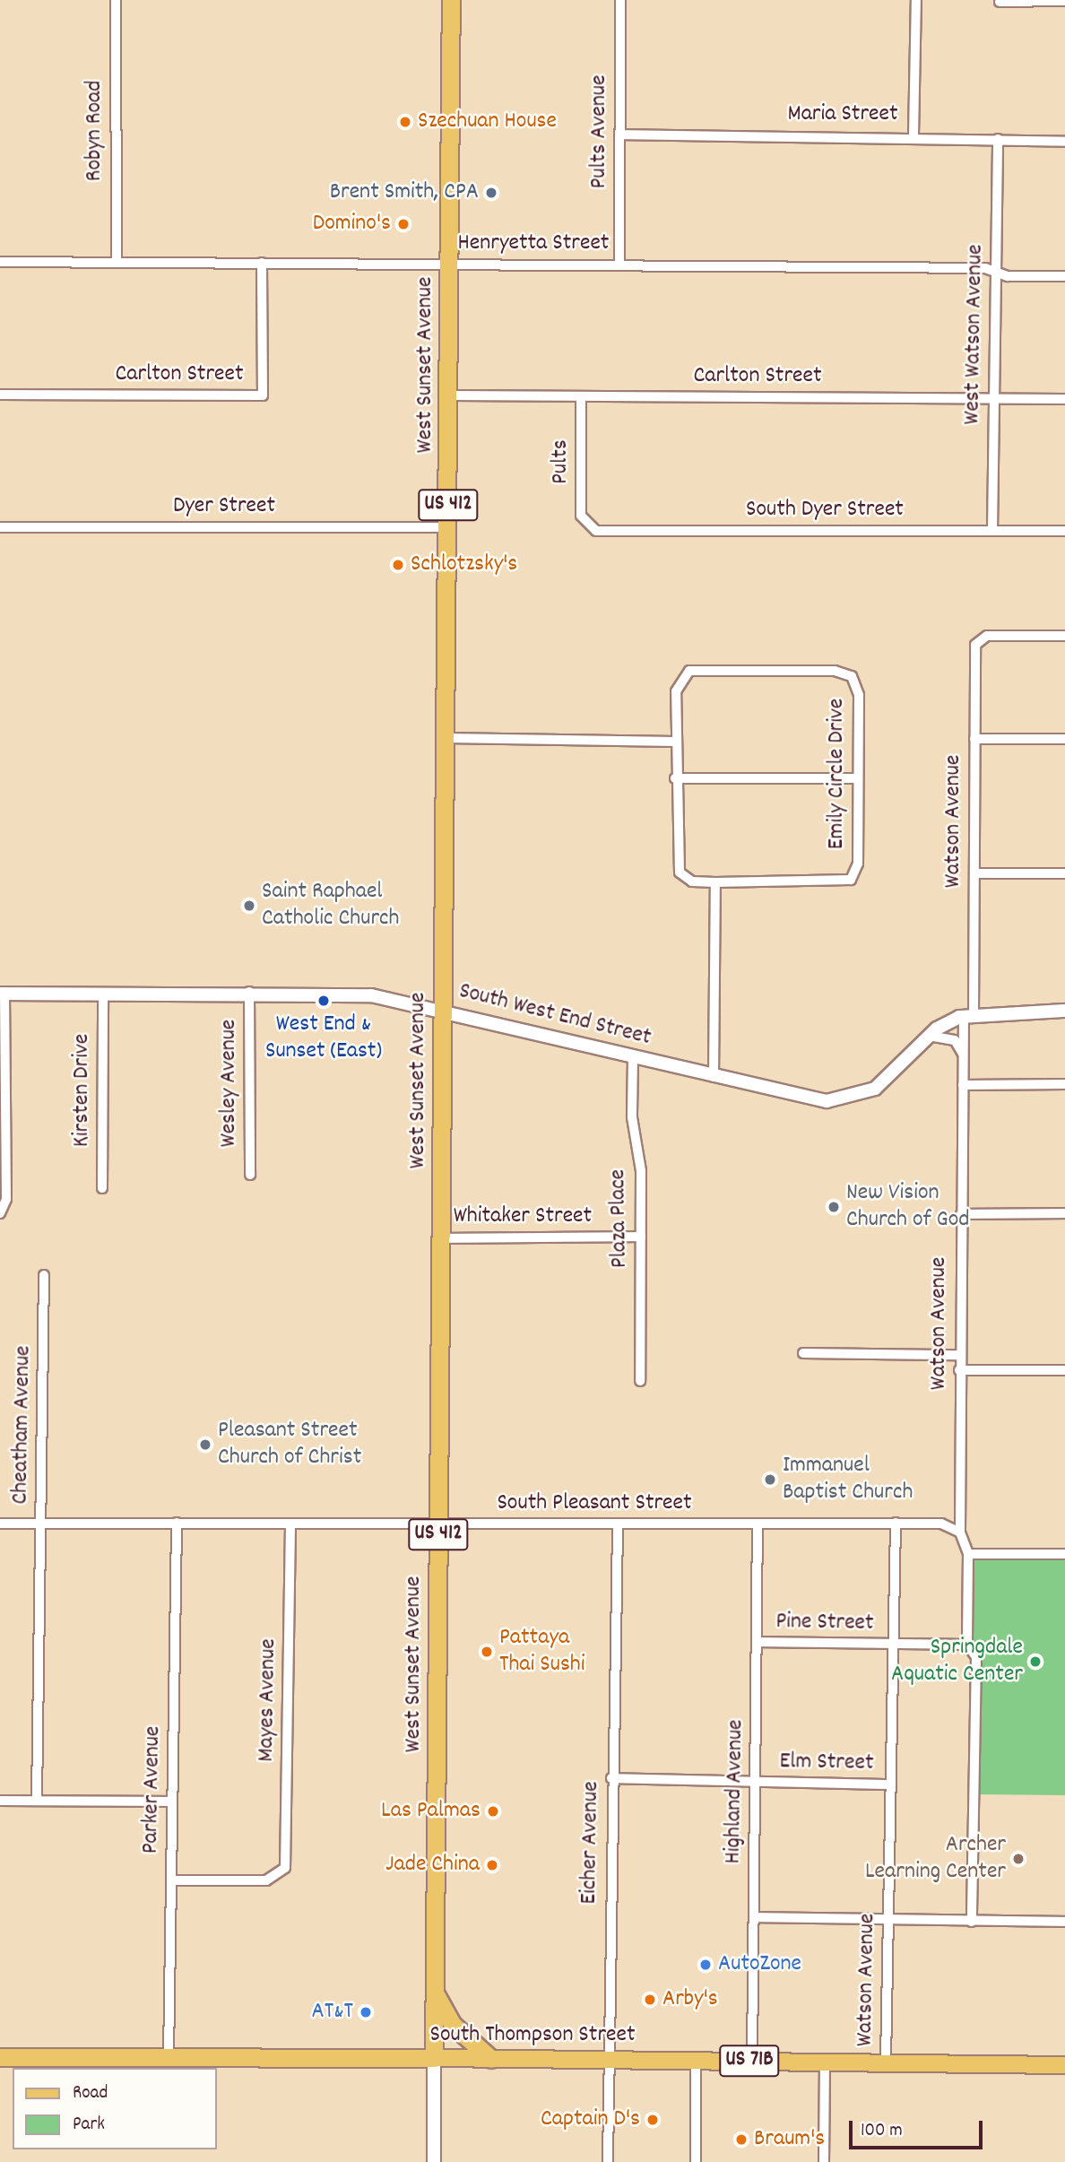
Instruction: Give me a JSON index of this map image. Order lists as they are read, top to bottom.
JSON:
{
  "streets": {
    "highway": [
      "West Sunset Avenue",
      "US 412",
      "South Thompson Street",
      "US 71B"
    ],
    "street": [
      "Maria Street",
      "Robyn Road",
      "Pults Avenue",
      "Henryetta Street",
      "West Watson Avenue",
      "Carlton Street",
      "Pults",
      "Dyer Street",
      "South Dyer Street",
      "Emily Circle Drive",
      "Watson Avenue",
      "South West End Street",
      "Wesley Avenue",
      "Kirsten Drive",
      "Whitaker Street",
      "Plaza Place",
      "Cheatham Avenue",
      "South Pleasant Street",
      "Pine Street",
      "Mayes Avenue",
      "Elm Street",
      "Parker Avenue",
      "Highland Avenue",
      "Eicher Avenue"
    ]
  },
  "crossings": [
    ["Maria Street", "Pults Avenue"],
    ["Maria Street", "West Watson Avenue"],
    ["Robyn Road", "Henryetta Street"],
    ["Pults Avenue", "Henryetta Street"],
    ["Henryetta Street", "West Watson Avenue"],
    ["Henryetta Street", "West Sunset Avenue"],
    ["Henryetta Street", "Carlton Street"],
    ["West Watson Avenue", "Carlton Street"],
    ["West Watson Avenue", "South Dyer Street"],
    ["West Sunset Avenue", "Carlton Street"],
    ["West Sunset Avenue", "Dyer Street"],
    ["West Sunset Avenue", "South West End Street"],
    ["West Sunset Avenue", "Whitaker Street"],
    ["West Sunset Avenue", "South Pleasant Street"],
    ["West Sunset Avenue", "South Thompson Street"],
    ["Carlton Street", "Pults"],
    ["Pults", "South Dyer Street"],
    ["Watson Avenue", "South West End Street"],
    ["Watson Avenue", "South Pleasant Street"],
    ["Watson Avenue", "Pine Street"],
    ["Watson Avenue", "Elm Street"],
    ["Watson Avenue", "South Thompson Street"],
    ["South West End Street", "Wesley Avenue"],
    ["South West End Street", "Kirsten Drive"],
    ["South West End Street", "Plaza Place"],
    ["Whitaker Street", "Plaza Place"],
    ["Cheatham Avenue", "South Pleasant Street"],
    ["South Pleasant Street", "Mayes Avenue"],
    ["South Pleasant Street", "Parker Avenue"],
    ["South Pleasant Street", "Highland Avenue"],
    ["South Pleasant Street", "Eicher Avenue"],
    ["Pine Street", "Highland Avenue"],
    ["Mayes Avenue", "Parker Avenue"],
    ["Elm Street", "Highland Avenue"],
    ["Elm Street", "Eicher Avenue"],
    ["Parker Avenue", "South Thompson Street"],
    ["Highland Avenue", "South Thompson Street"],
    ["Eicher Avenue", "South Thompson Street"]
  ],
  "places": [
    "Szechuan House",
    "Brent Smith, CPA",
    "Domino's",
    "Schlotzsky's",
    "Saint Raphael Catholic Church",
    "West End & Sunset (East)",
    "New Vision Church of God",
    "Pleasant Street Church of Christ",
    "Immanuel Baptist Church",
    "Pattaya Thai Sushi",
    "Springdale Aquatic Center",
    "Las Palmas",
    "Archer Learning Center",
    "Jade China",
    "AutoZone",
    "Arby's",
    "AT&T",
    "Captain D's",
    "Braum's"
  ],
  "legend": ["Road", "Park"],
  "scale_bar": "100 m"
}
